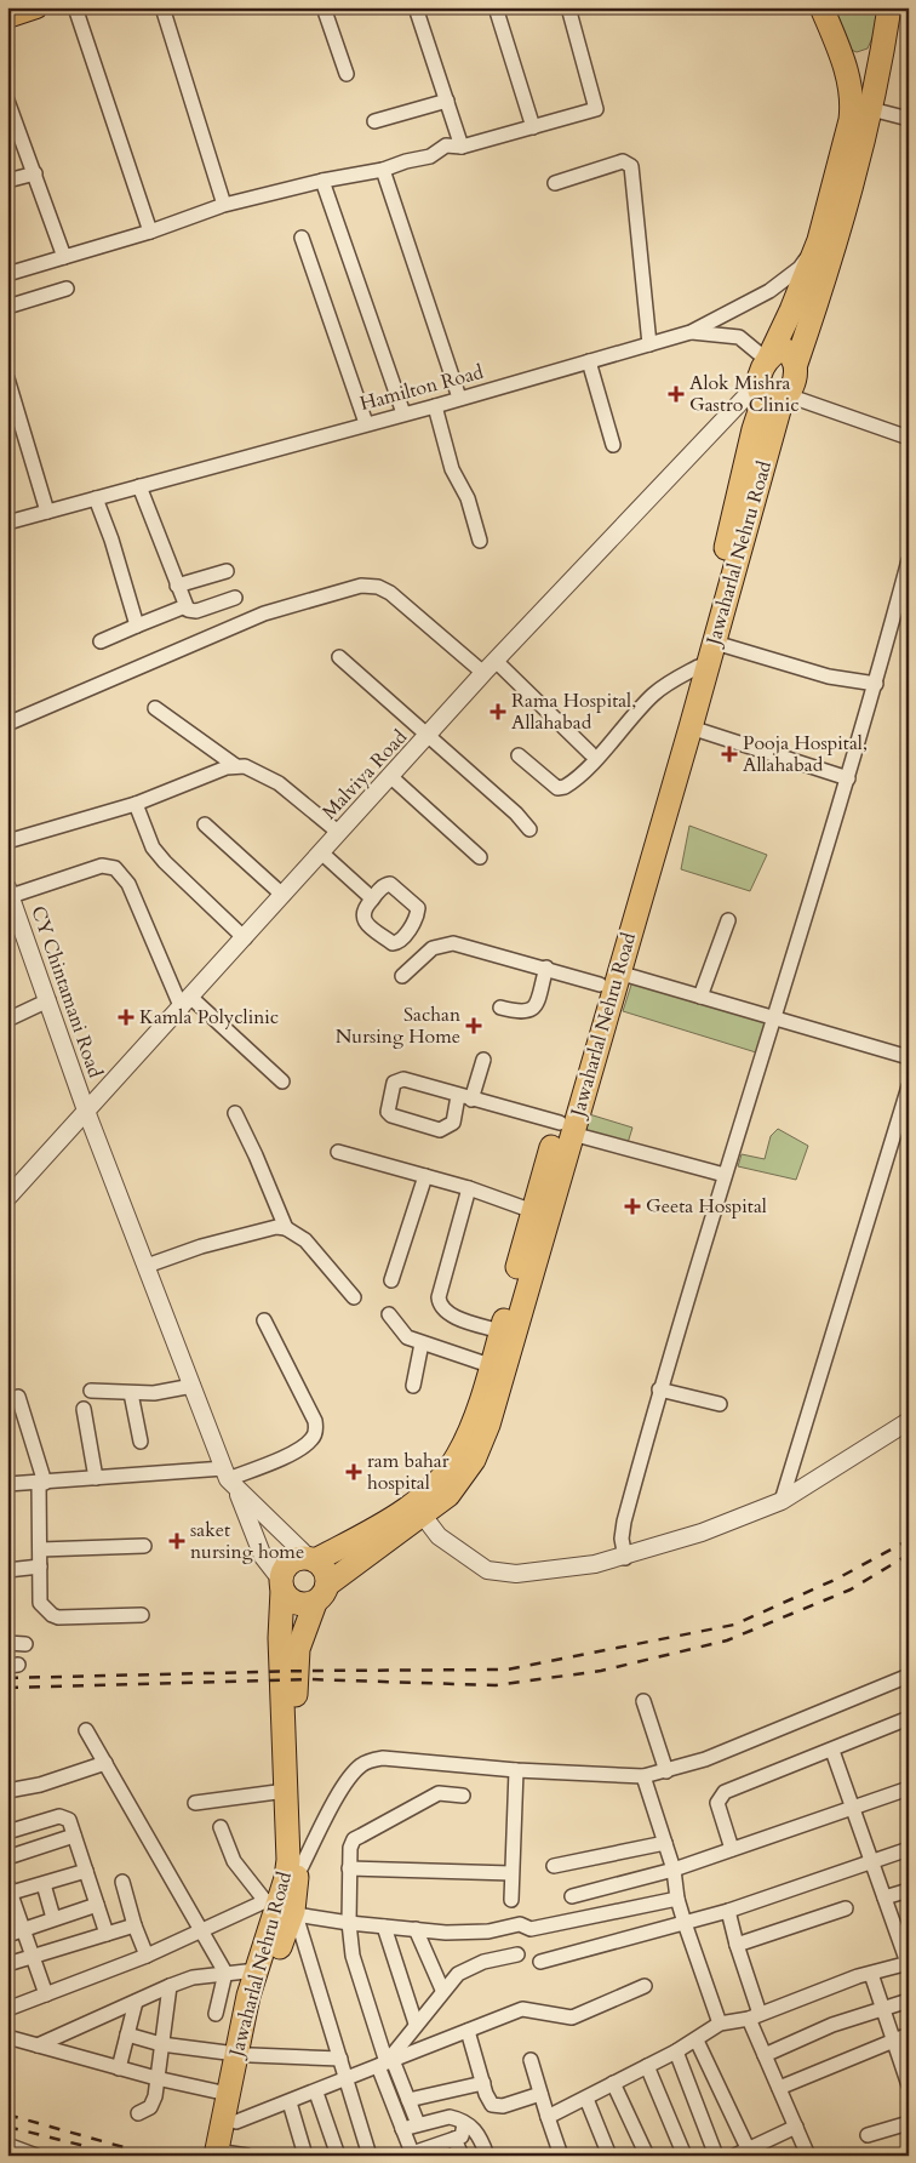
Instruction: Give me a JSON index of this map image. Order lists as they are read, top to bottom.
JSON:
{
  "streets": {
    "highway": ["Jawaharlal Nehru Road"],
    "street": ["Hamilton Road", "Malviya Road", "CY Chintamani Road"]
  },
  "crossings": [
    ["Hamilton Road", "Jawaharlal Nehru Road"],
    ["Jawaharlal Nehru Road", "Malviya Road"],
    ["Jawaharlal Nehru Road", "CY Chintamani Road"],
    ["Malviya Road", "CY Chintamani Road"]
  ],
  "places": {
    "health": [
      "Alok Mishra Gastro Clinic",
      "Rama Hospital, Allahabad",
      "Pooja Hospital, Allahabad",
      "Kamla Polyclinic",
      "Sachan Nursing Home",
      "Geeta Hospital",
      "ram bahar hospital",
      "saket nursing home"
    ]
  }
}
